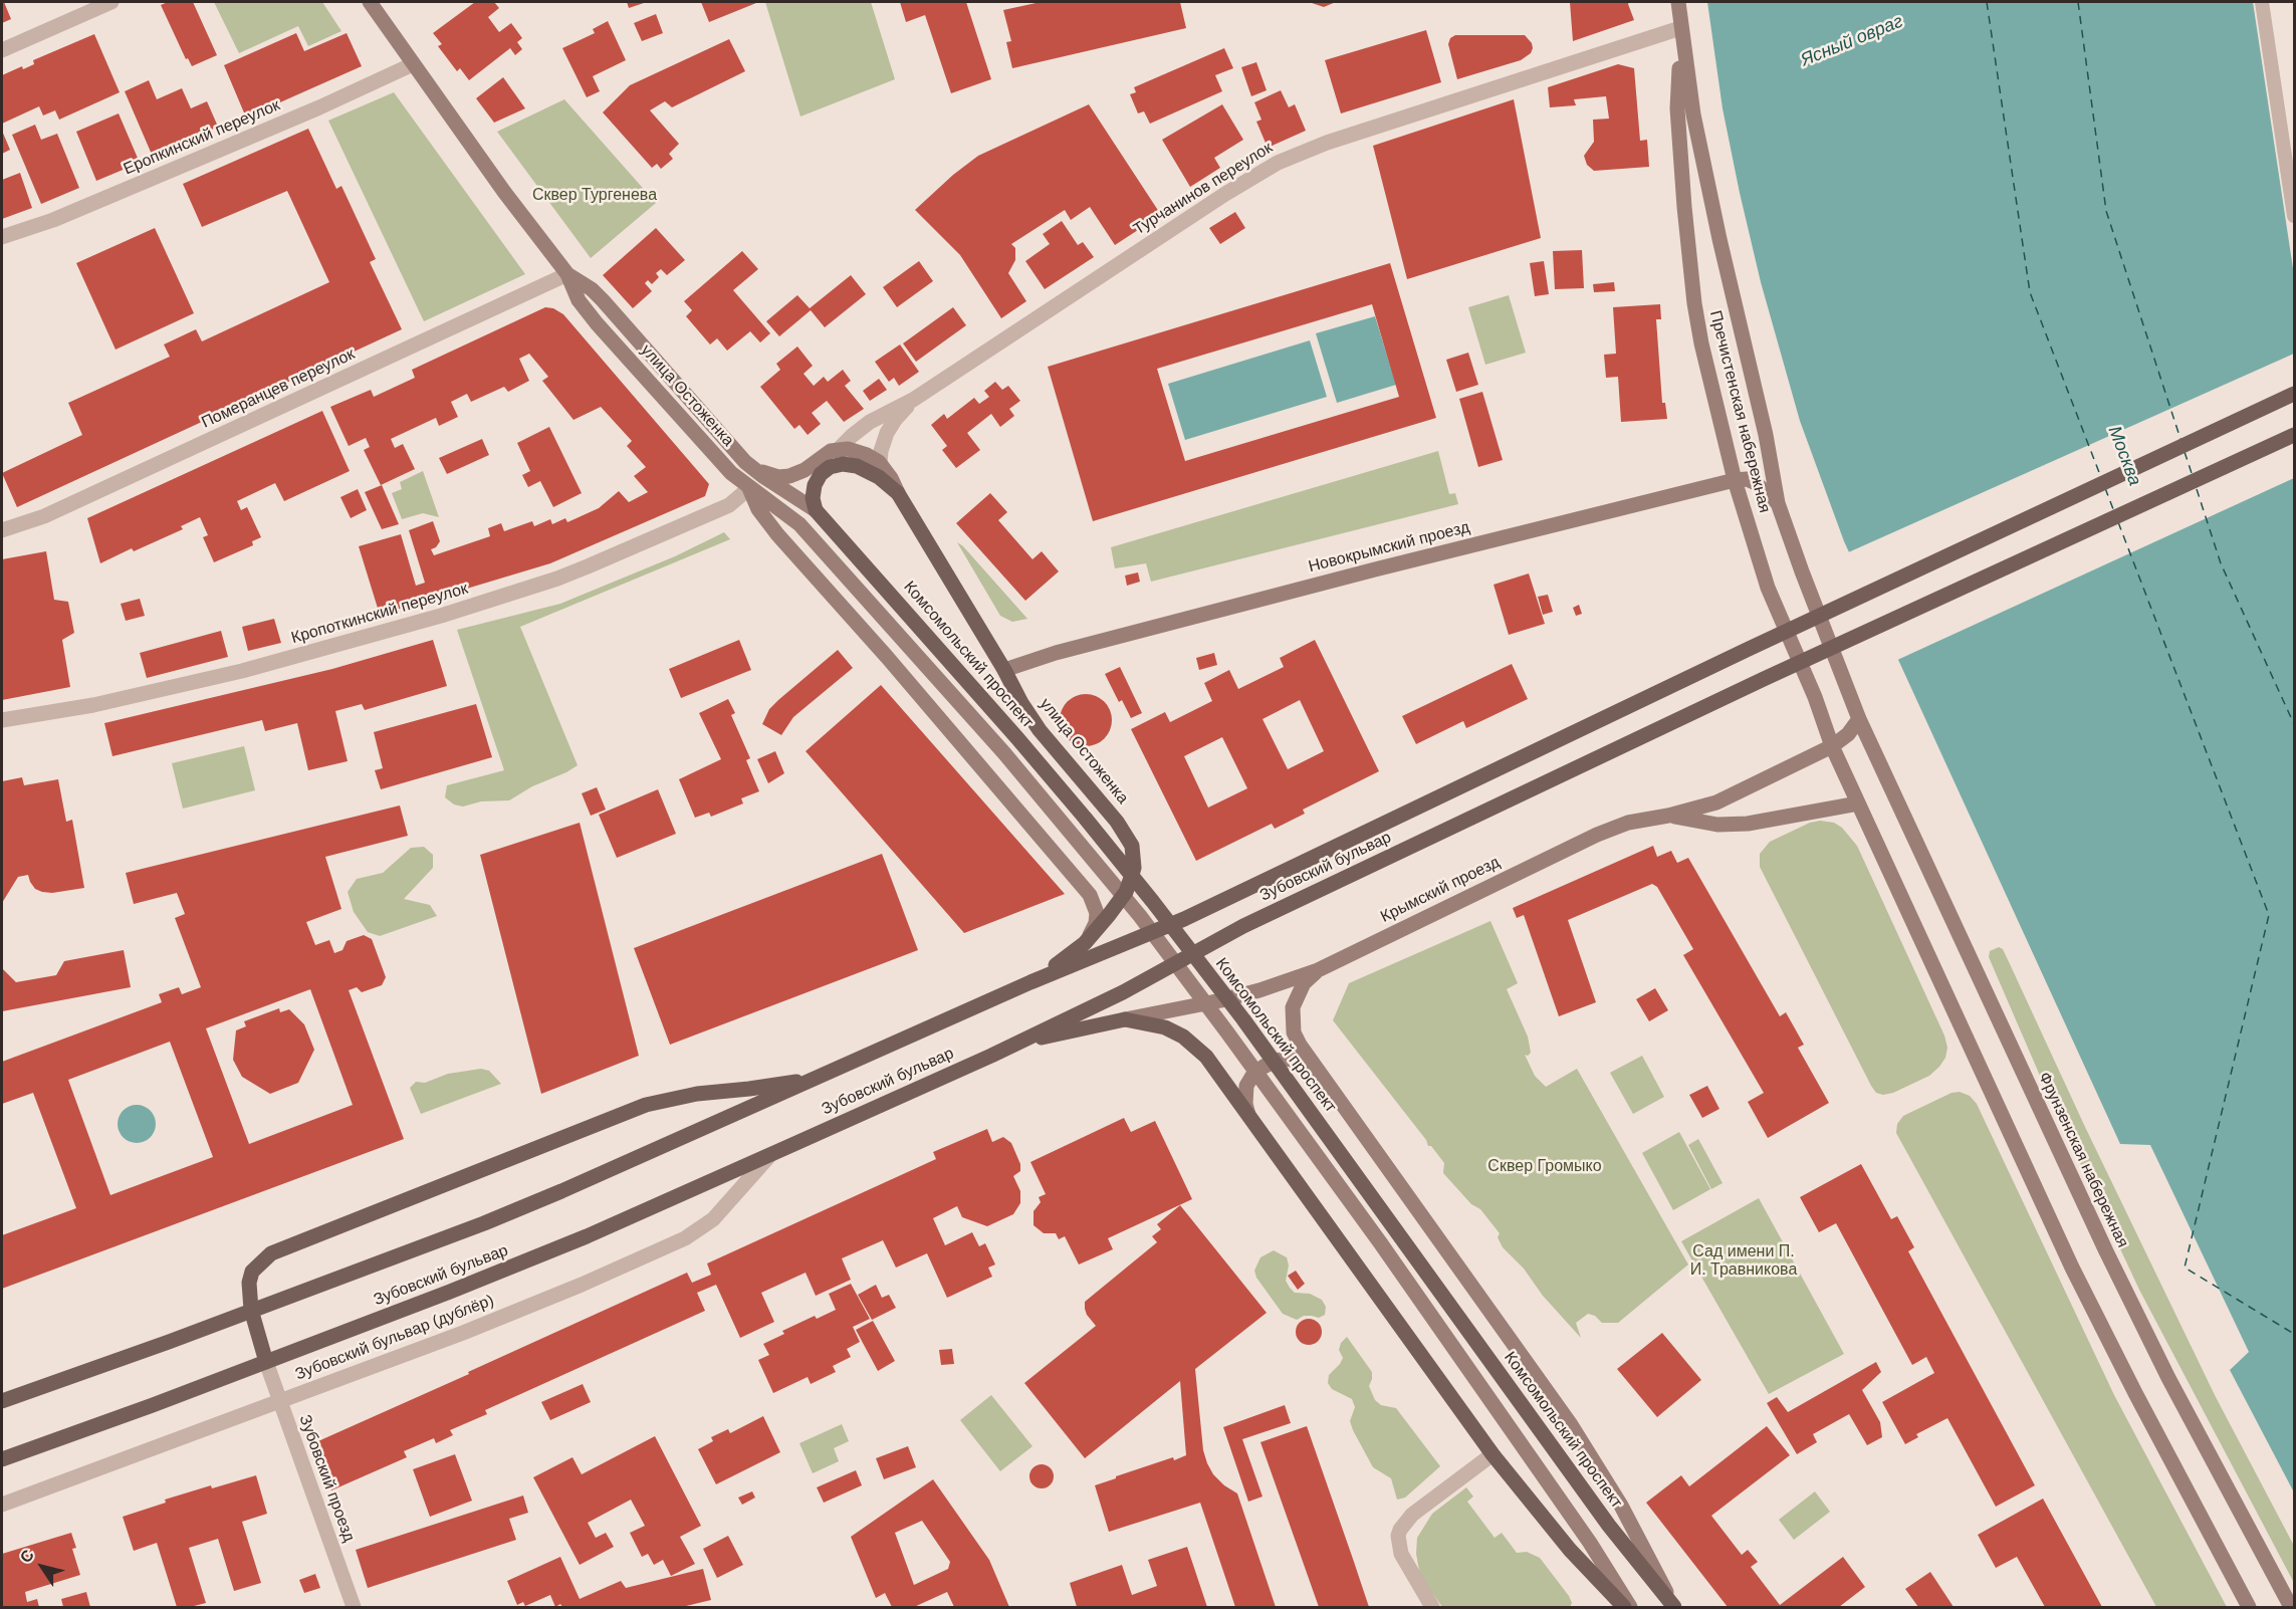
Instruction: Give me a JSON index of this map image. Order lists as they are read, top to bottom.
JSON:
{
  "streets": {
    "main road": [
      "улица Остоженка",
      "Пречистенская набережная",
      "Новокрымский проезд",
      "Комсомольский проспект",
      "Зубовский бульвар",
      "Крымский проезд",
      "Фрунзенская набережная"
    ],
    "street": [
      "Еропкинский переулок",
      "Турчанинов переулок",
      "Померанцев переулок",
      "Кропоткинский переулок",
      "Зубовский бульвар (дублёр)",
      "Зубовский проезд"
    ]
  },
  "crossings": [
    ["Еропкинский переулок", "улица Остоженка"],
    ["Турчанинов переулок", "улица Остоженка"],
    ["Турчанинов переулок", "Пречистенская набережная"],
    ["Померанцев переулок", "улица Остоженка"],
    ["улица Остоженка", "Новокрымский проезд"],
    ["улица Остоженка", "Кропоткинский переулок"],
    ["улица Остоженка", "Комсомольский проспект"],
    ["улица Остоженка", "Зубовский бульвар"],
    ["Пречистенская набережная", "Новокрымский проезд"],
    ["Пречистенская набережная", "Крымский проезд"],
    ["Пречистенская набережная", "Фрунзенская набережная"],
    ["Зубовский бульвар", "Крымский проезд"],
    ["Зубовский бульвар", "Зубовский бульвар (дублёр)"],
    ["Зубовский бульвар", "Зубовский проезд"],
    ["Крымский проезд", "Фрунзенская набережная"],
    ["Зубовский бульвар (дублёр)", "Зубовский проезд"]
  ],
  "water": ["Ясный овраг", "Москва"],
  "parks": ["Сквер Тургенева", "Сквер Громыко", "Сад имени П. И. Травникова"],
  "north": "top left"
}
